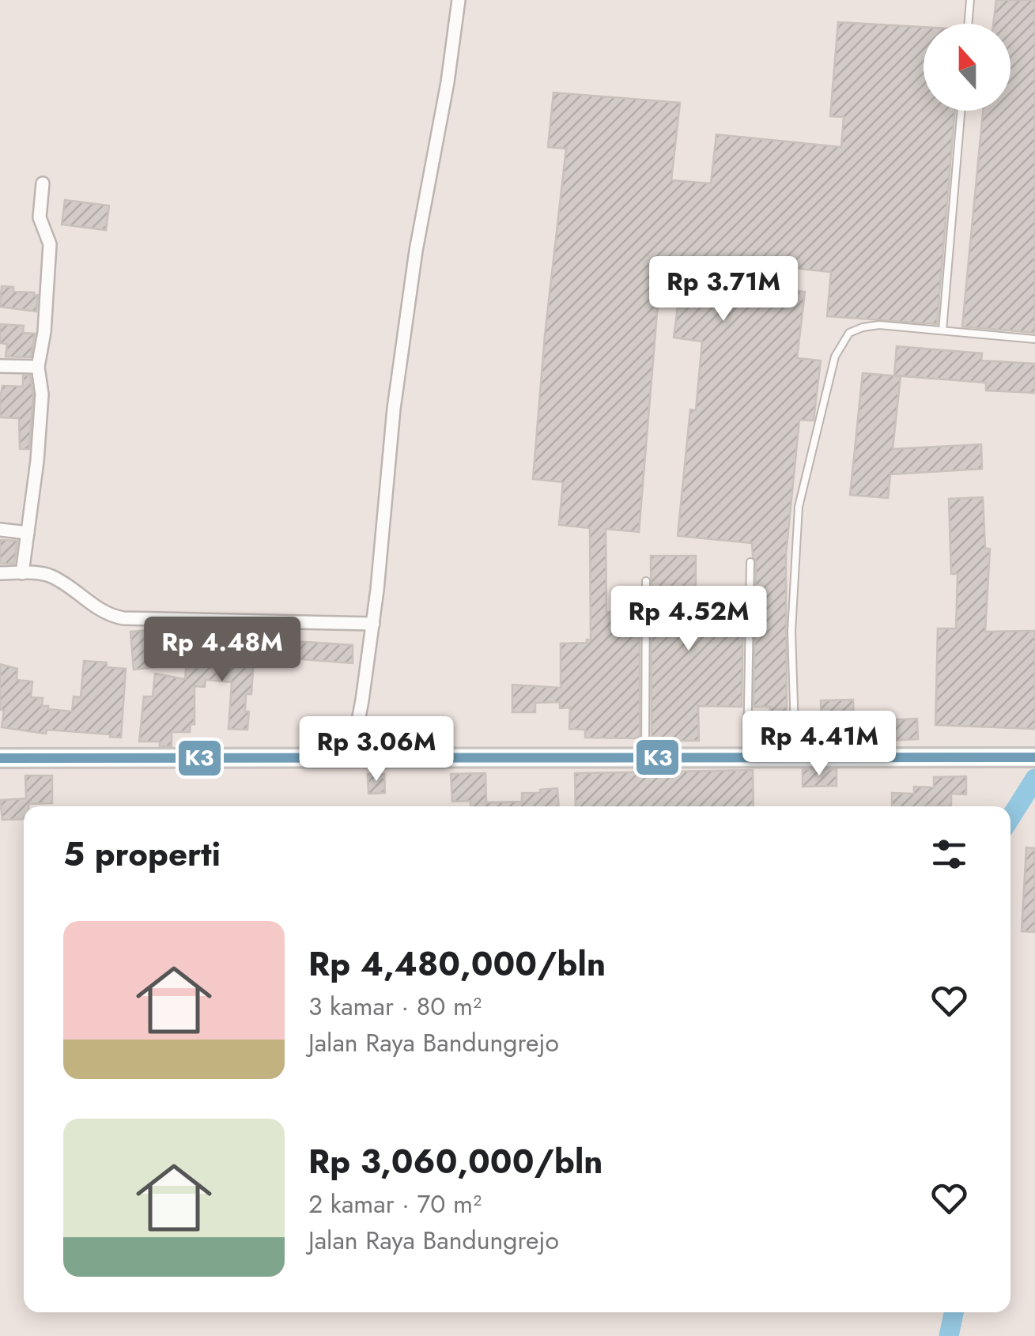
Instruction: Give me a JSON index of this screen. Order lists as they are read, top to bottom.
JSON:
{
  "lines": ["transit line K3"],
  "north": "top",
  "page": {
    "price": [
      "Rp 3.71M",
      "Rp 4.52M",
      "Rp 4.48M",
      "Rp 4.41M",
      "Rp 3.06M"
    ],
    "heading": "5 properti",
    "list": [
      {
        "name": "Rp 4,480,000/bln",
        "note": "3 kamar · 80 m² · Jalan Raya Bandungrejo"
      },
      {
        "name": "Rp 3,060,000/bln",
        "note": "2 kamar · 70 m² · Jalan Raya Bandungrejo"
      }
    ]
  }
}
